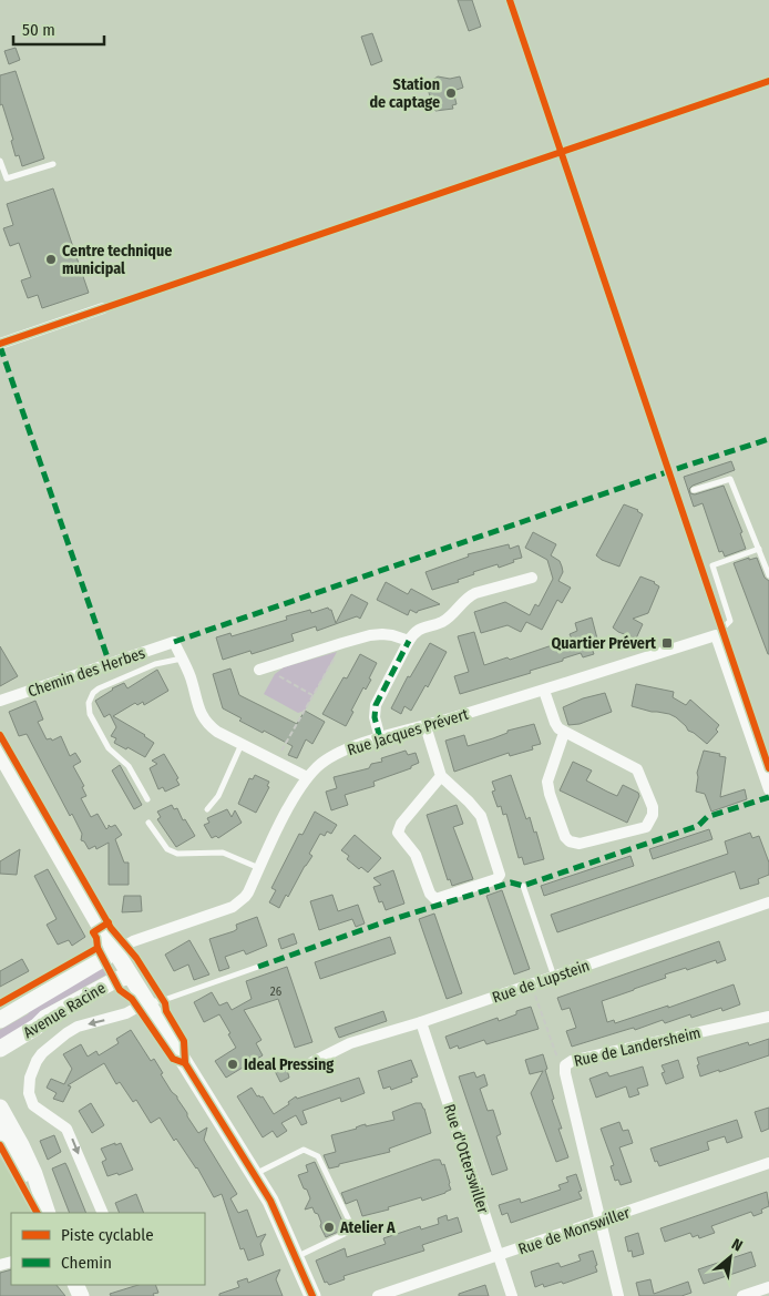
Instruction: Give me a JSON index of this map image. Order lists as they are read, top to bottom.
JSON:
{
  "streets": {
    "main road": ["Avenue Racine"],
    "street": [
      "Chemin des Herbes",
      "Rue Jacques Prévert",
      "Rue de Lupstein",
      "Rue de Landersheim",
      "Rue d'Otterswiller",
      "Rue de Monswiller"
    ]
  },
  "crossings": [
    ["Rue Jacques Prévert", "Avenue Racine"],
    ["Rue de Lupstein", "Rue d'Otterswiller"],
    ["Rue de Landersheim", "Rue de Monswiller"],
    ["Rue d'Otterswiller", "Rue de Monswiller"]
  ],
  "places": {
    "other": [
      "Station de captage",
      "Centre technique municipal",
      "Ideal Pressing",
      "Atelier A"
    ],
    "transit": ["Quartier Prévert"]
  },
  "house_numbers": ["26"],
  "legend": ["Piste cyclable", "Chemin"],
  "scale_bar": "50 m",
  "north": "top right"
}
